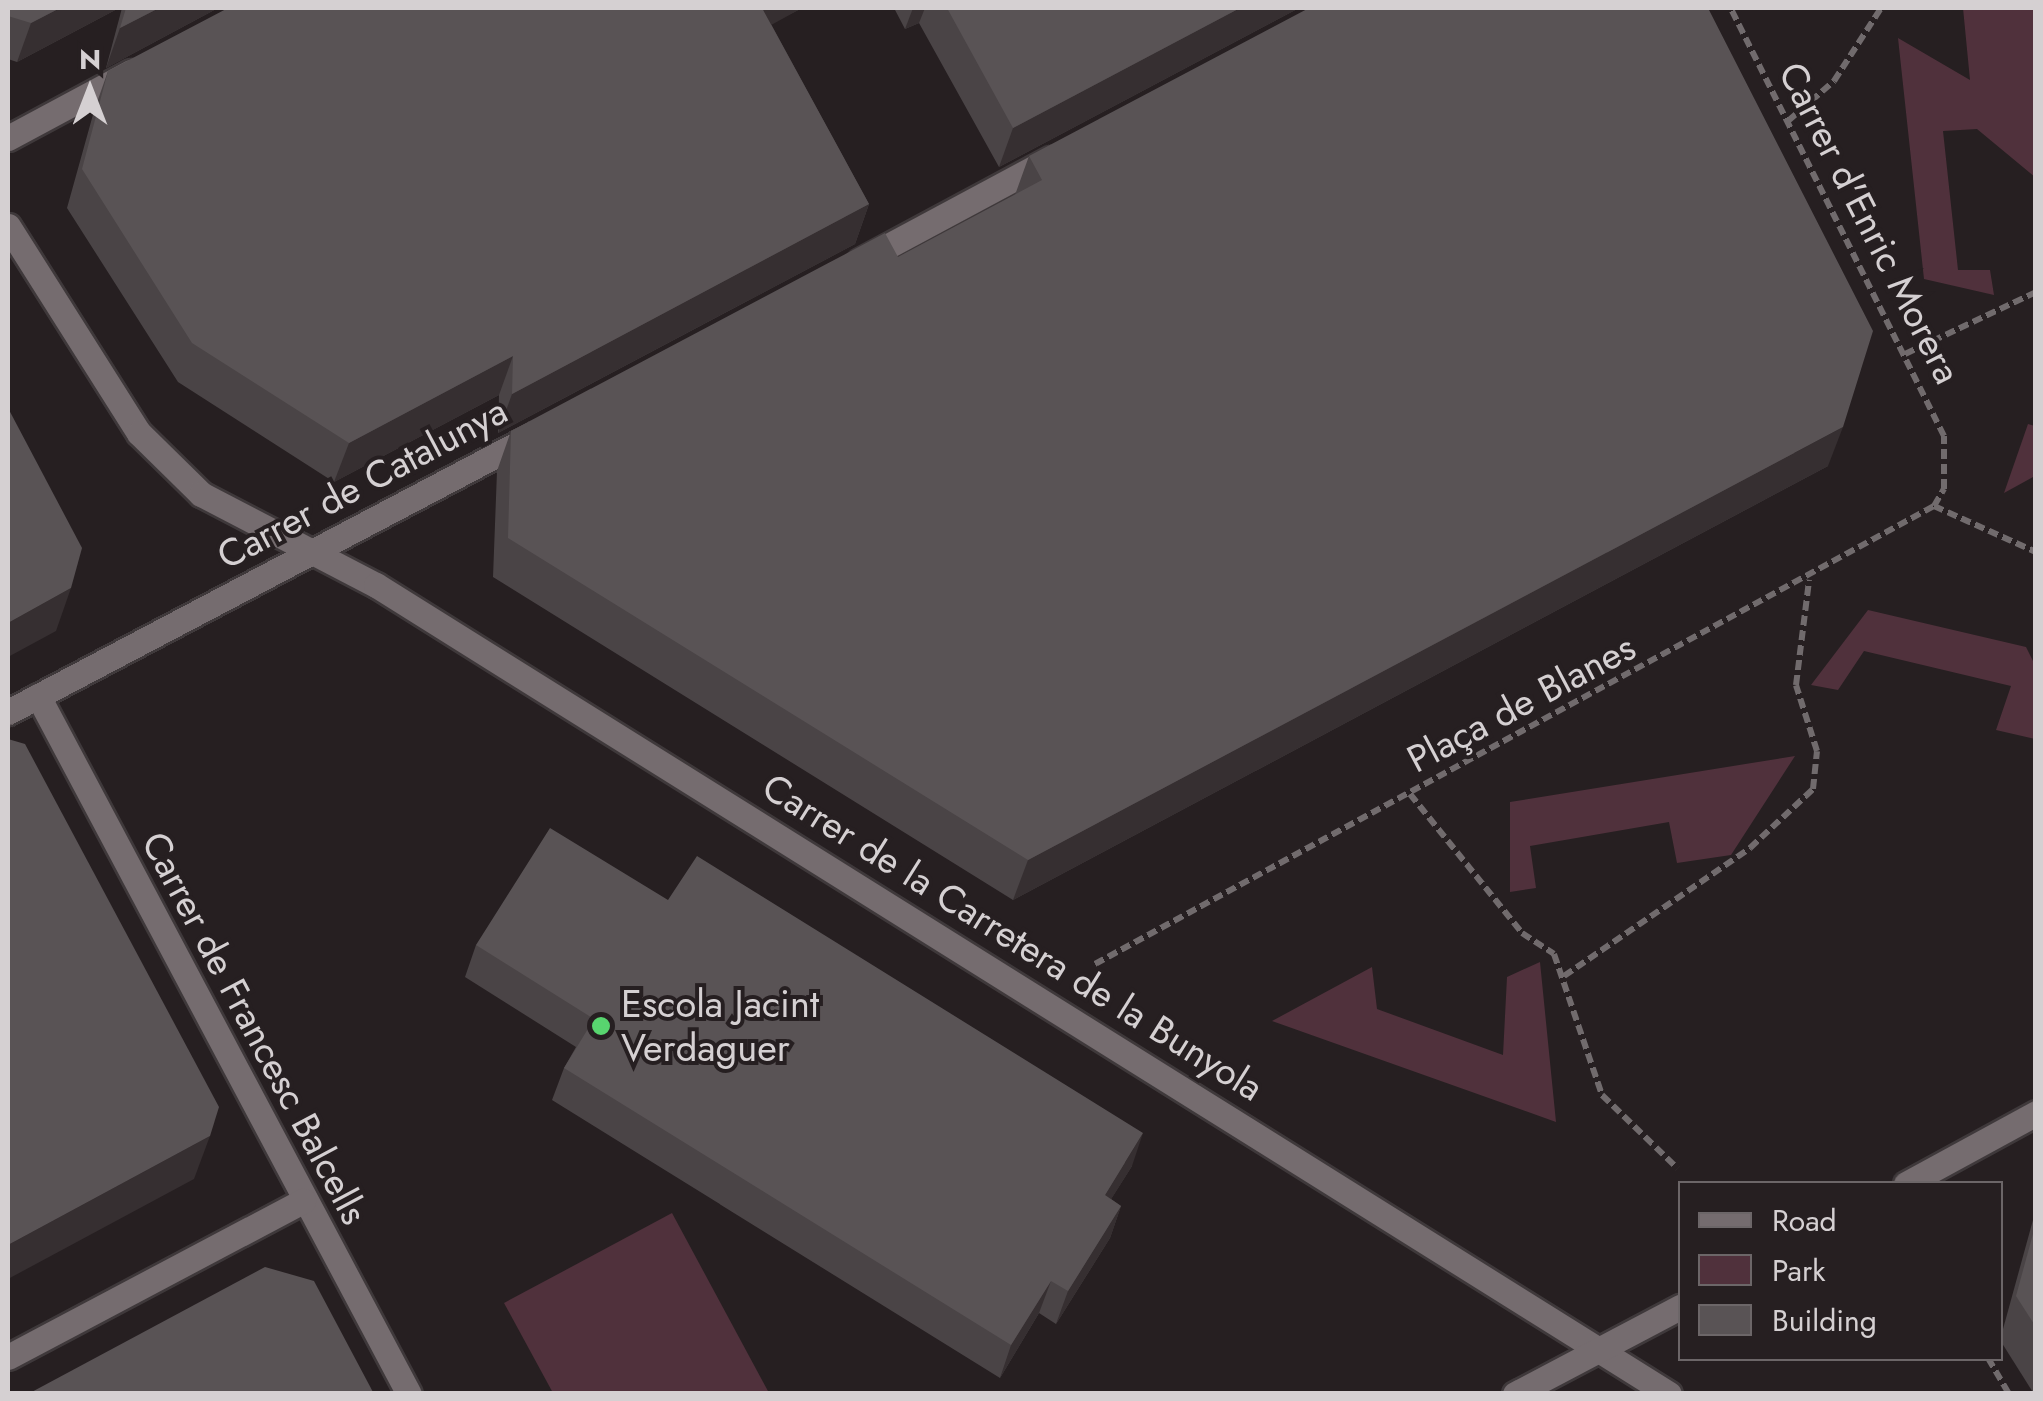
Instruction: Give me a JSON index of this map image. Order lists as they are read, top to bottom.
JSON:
{
  "streets": {
    "street": ["Carrer de Catalunya", "Carrer de la Carretera de la Bunyola", "Carrer de Francesc Balcells"],
    "path": ["Carrer d'Enric Morera", "Plaça de Blanes"]
  },
  "crossings": [
    ["Carrer d'Enric Morera", "Plaça de Blanes"],
    ["Carrer de Catalunya", "Carrer de la Carretera de la Bunyola"],
    ["Carrer de Catalunya", "Carrer de Francesc Balcells"]
  ],
  "places": ["Escola Jacint Verdaguer"],
  "legend": ["Road", "Park", "Building"],
  "north": "top"
}
